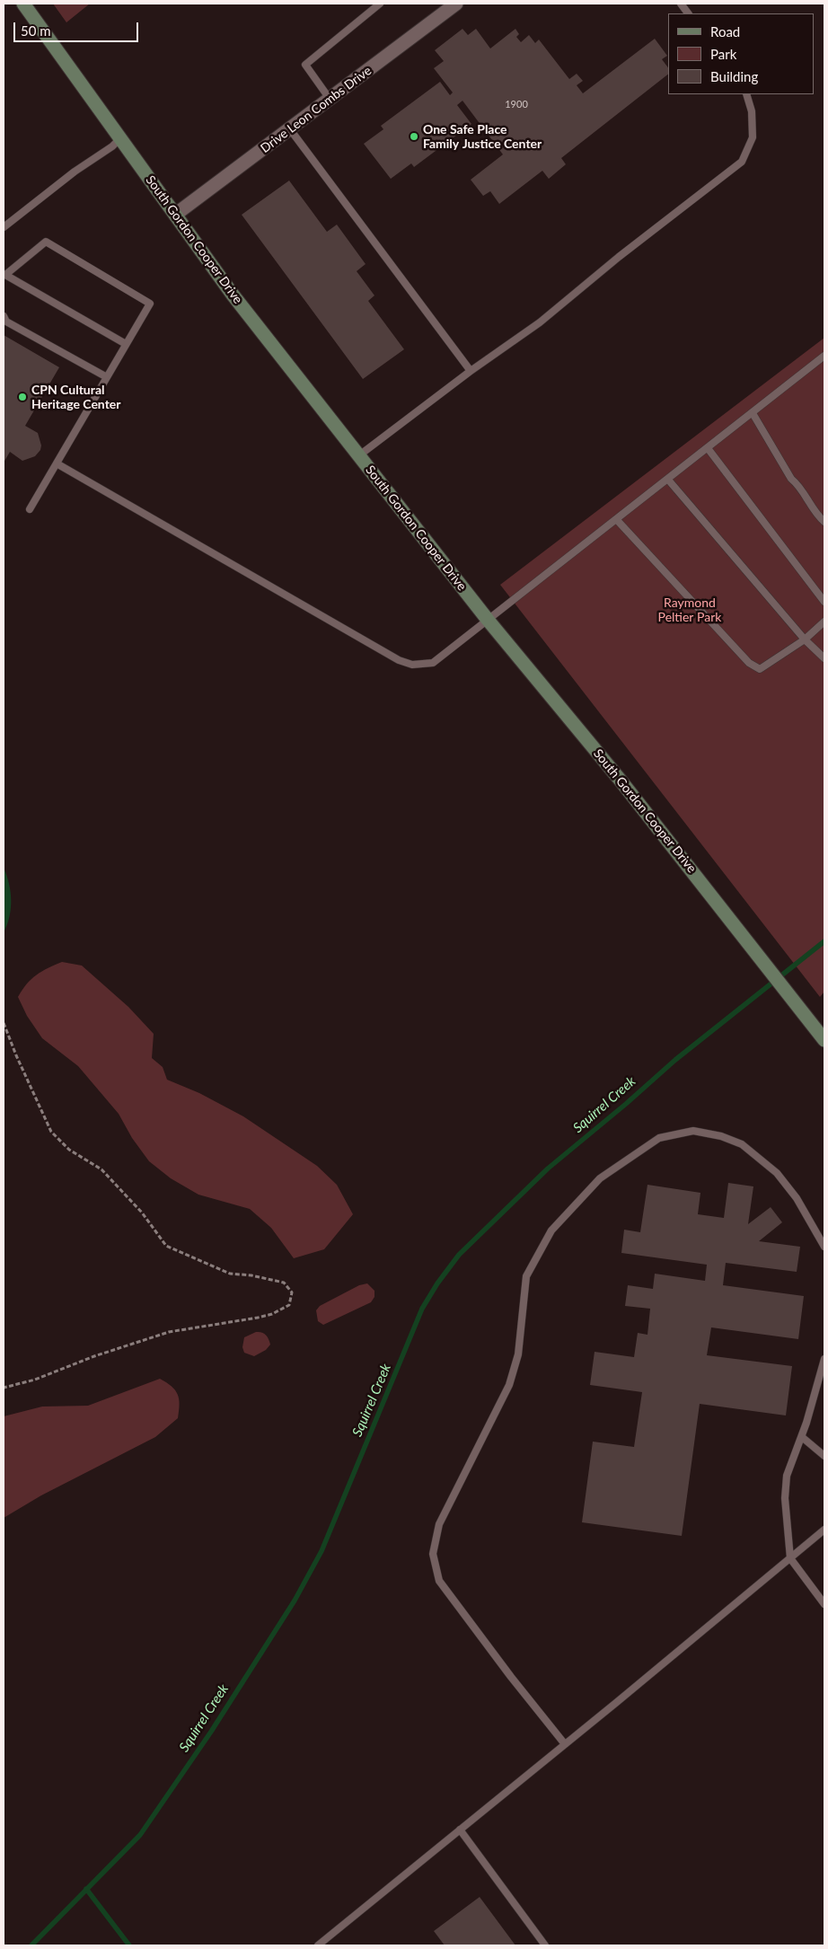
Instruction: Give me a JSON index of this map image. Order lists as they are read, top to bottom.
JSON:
{
  "streets": {
    "main road": ["South Gordon Cooper Drive"],
    "street": ["Drive Leon Combs Drive"]
  },
  "crossings": [
    ["Drive Leon Combs Drive", "South Gordon Cooper Drive"]
  ],
  "water": ["Squirrel Creek"],
  "parks": ["Raymond Peltier Park"],
  "places": ["One Safe Place Family Justice Center", "CPN Cultural Heritage Center"],
  "house_numbers": ["1900"],
  "legend": ["Road", "Park", "Building"],
  "scale_bar": "50 m"
}
